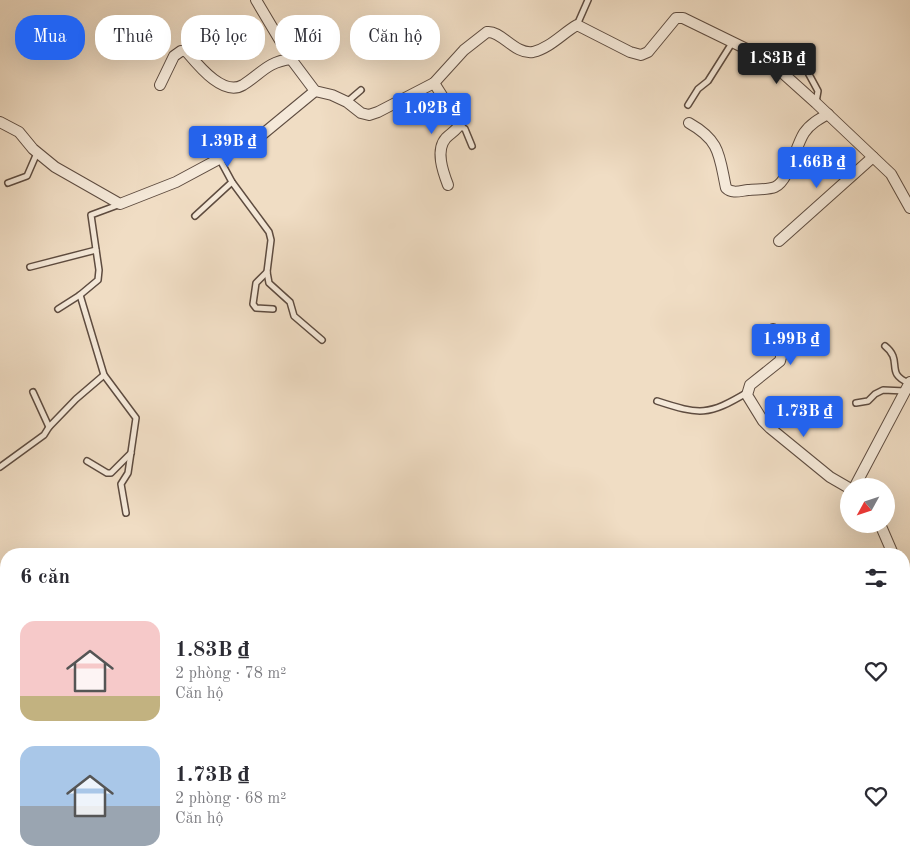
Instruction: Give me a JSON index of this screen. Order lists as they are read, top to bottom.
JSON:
{
  "north": "bottom left",
  "page": {
    "chip": [
      "Mua",
      "Thuê",
      "Bộ lọc",
      "Mới",
      "Căn hộ"
    ],
    "price": [
      "1.83B ₫",
      "1.02B ₫",
      "1.39B ₫",
      "1.66B ₫",
      "1.99B ₫",
      "1.73B ₫"
    ],
    "heading": "6 căn",
    "list": [
      {
        "name": "1.83B ₫",
        "note": "2 phòng · 78 m² · Căn hộ"
      },
      {
        "name": "1.73B ₫",
        "note": "2 phòng · 68 m² · Căn hộ"
      }
    ]
  }
}
